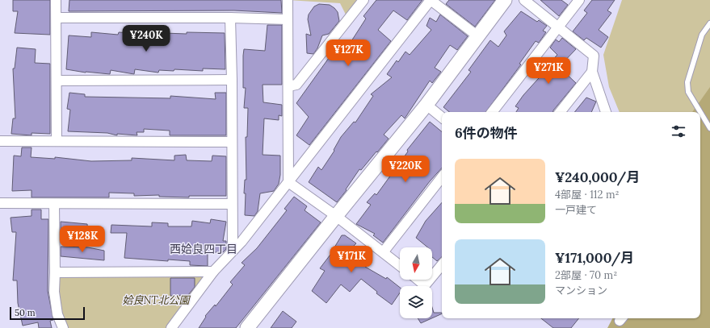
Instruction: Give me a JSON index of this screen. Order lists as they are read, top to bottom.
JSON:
{
  "districts": ["西姶良四丁目"],
  "parks": ["姶良NT北公園"],
  "scale_bar": "50 m",
  "north": "bottom",
  "page": {
    "price": [
      "¥240K",
      "¥127K",
      "¥271K",
      "¥220K",
      "¥128K",
      "¥171K"
    ],
    "heading": "6件の物件",
    "list": [
      {
        "name": "¥240,000/月",
        "note": "4部屋 · 112 m² · 一戸建て"
      },
      {
        "name": "¥171,000/月",
        "note": "2部屋 · 70 m² · マンション"
      }
    ],
    "scale": "50 m"
  }
}
